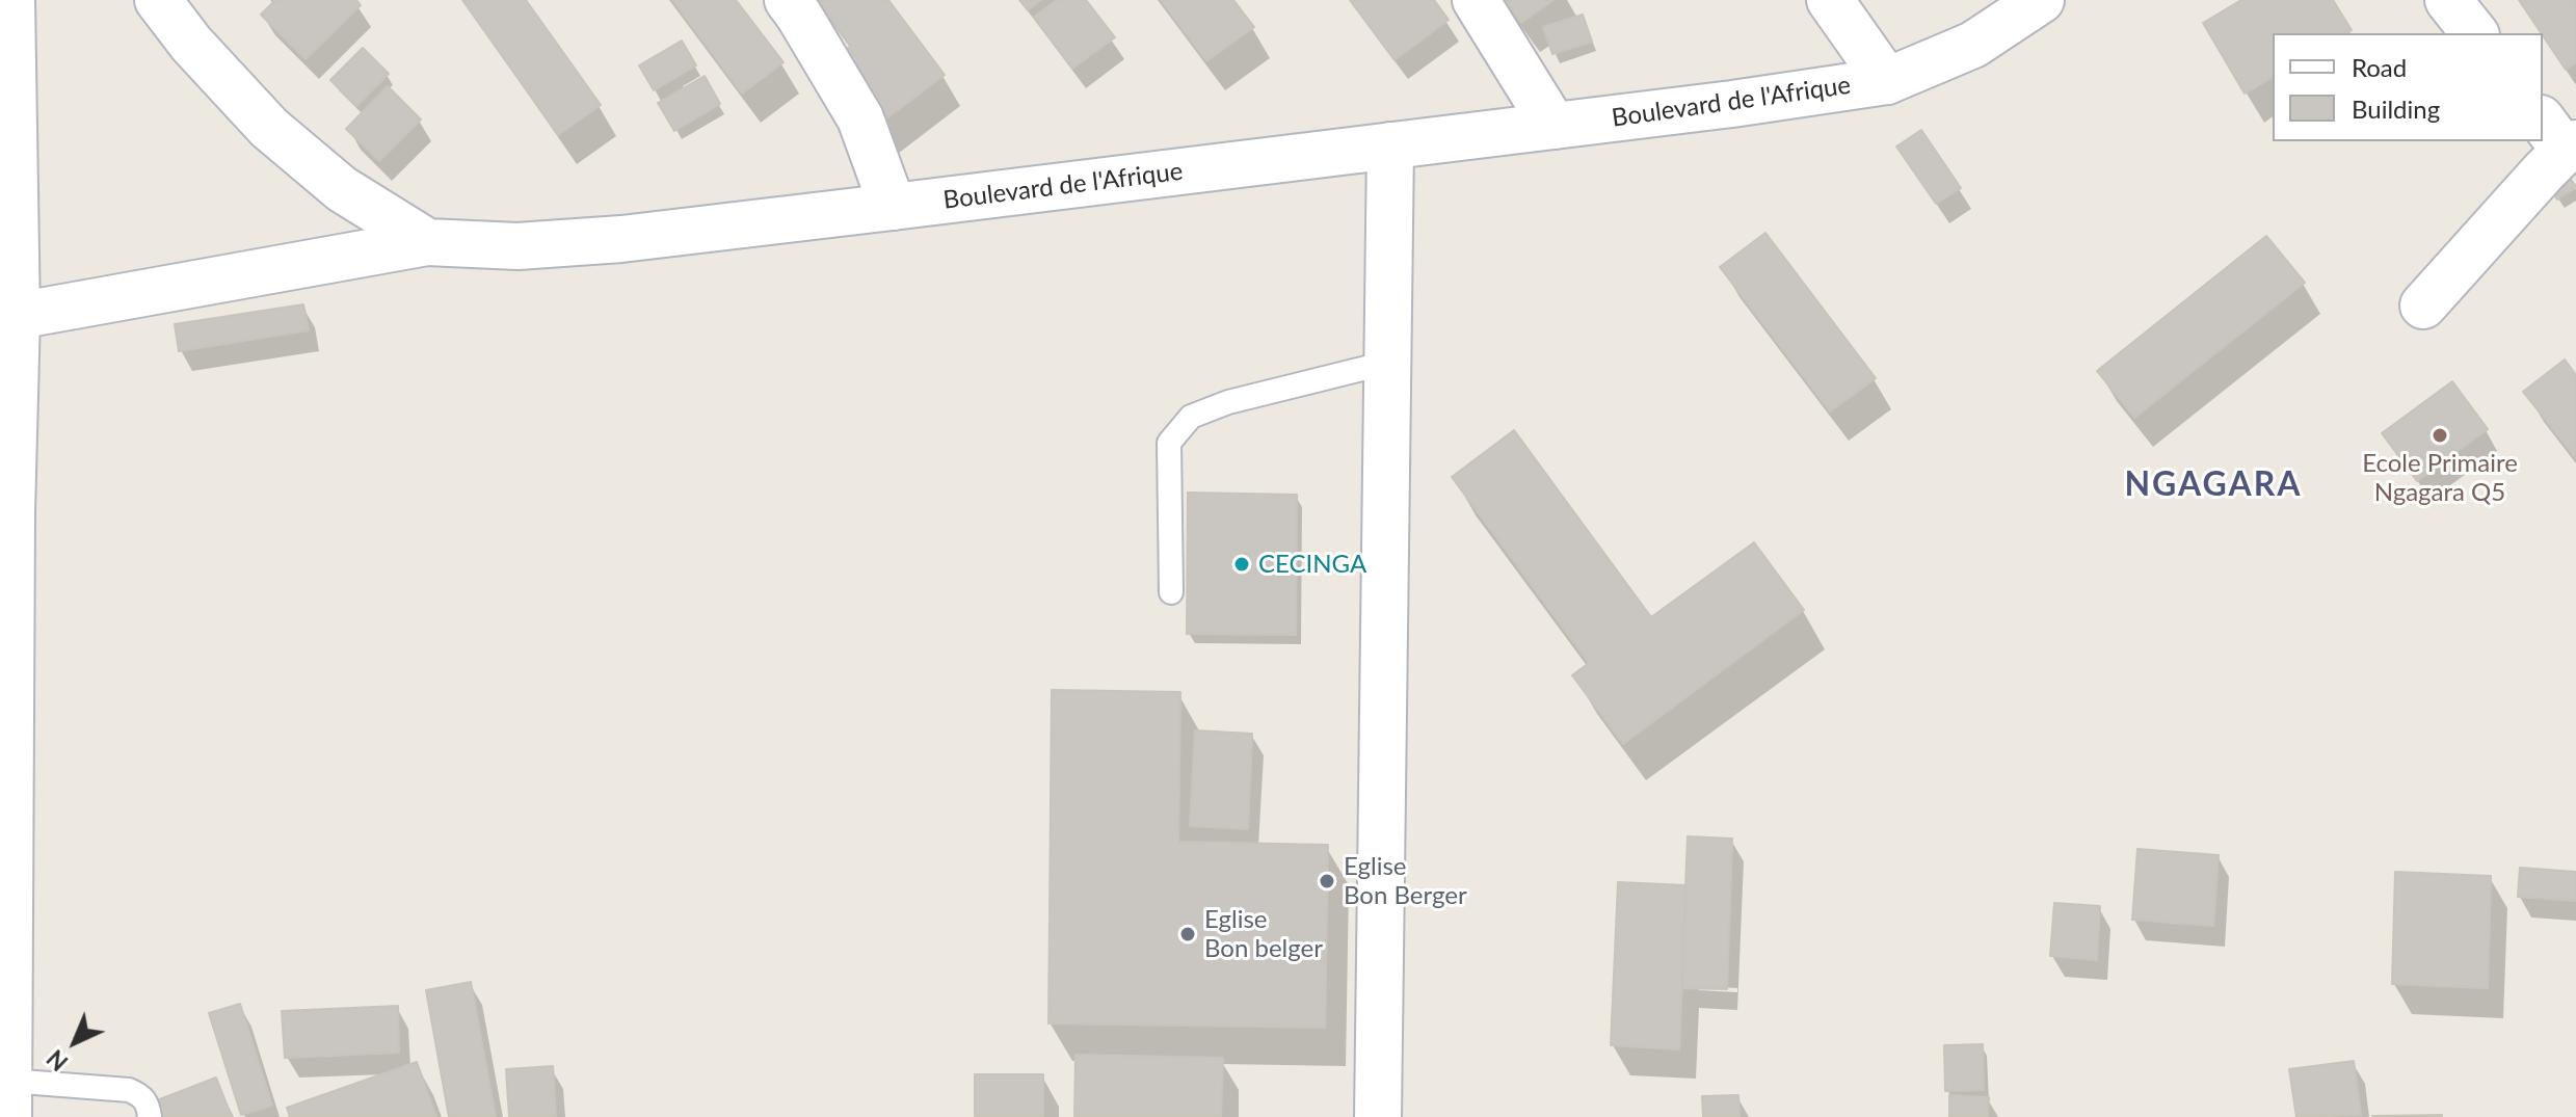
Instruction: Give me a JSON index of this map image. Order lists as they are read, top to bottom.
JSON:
{
  "streets": {
    "street": ["Boulevard de l'Afrique"]
  },
  "districts": ["NGAGARA"],
  "places": [
    "Ecole Primaire Ngagara Q5",
    "CECINGA",
    "Eglise Bon Berger",
    "Eglise Bon belger"
  ],
  "legend": ["Road", "Building"],
  "north": "bottom left"
}
